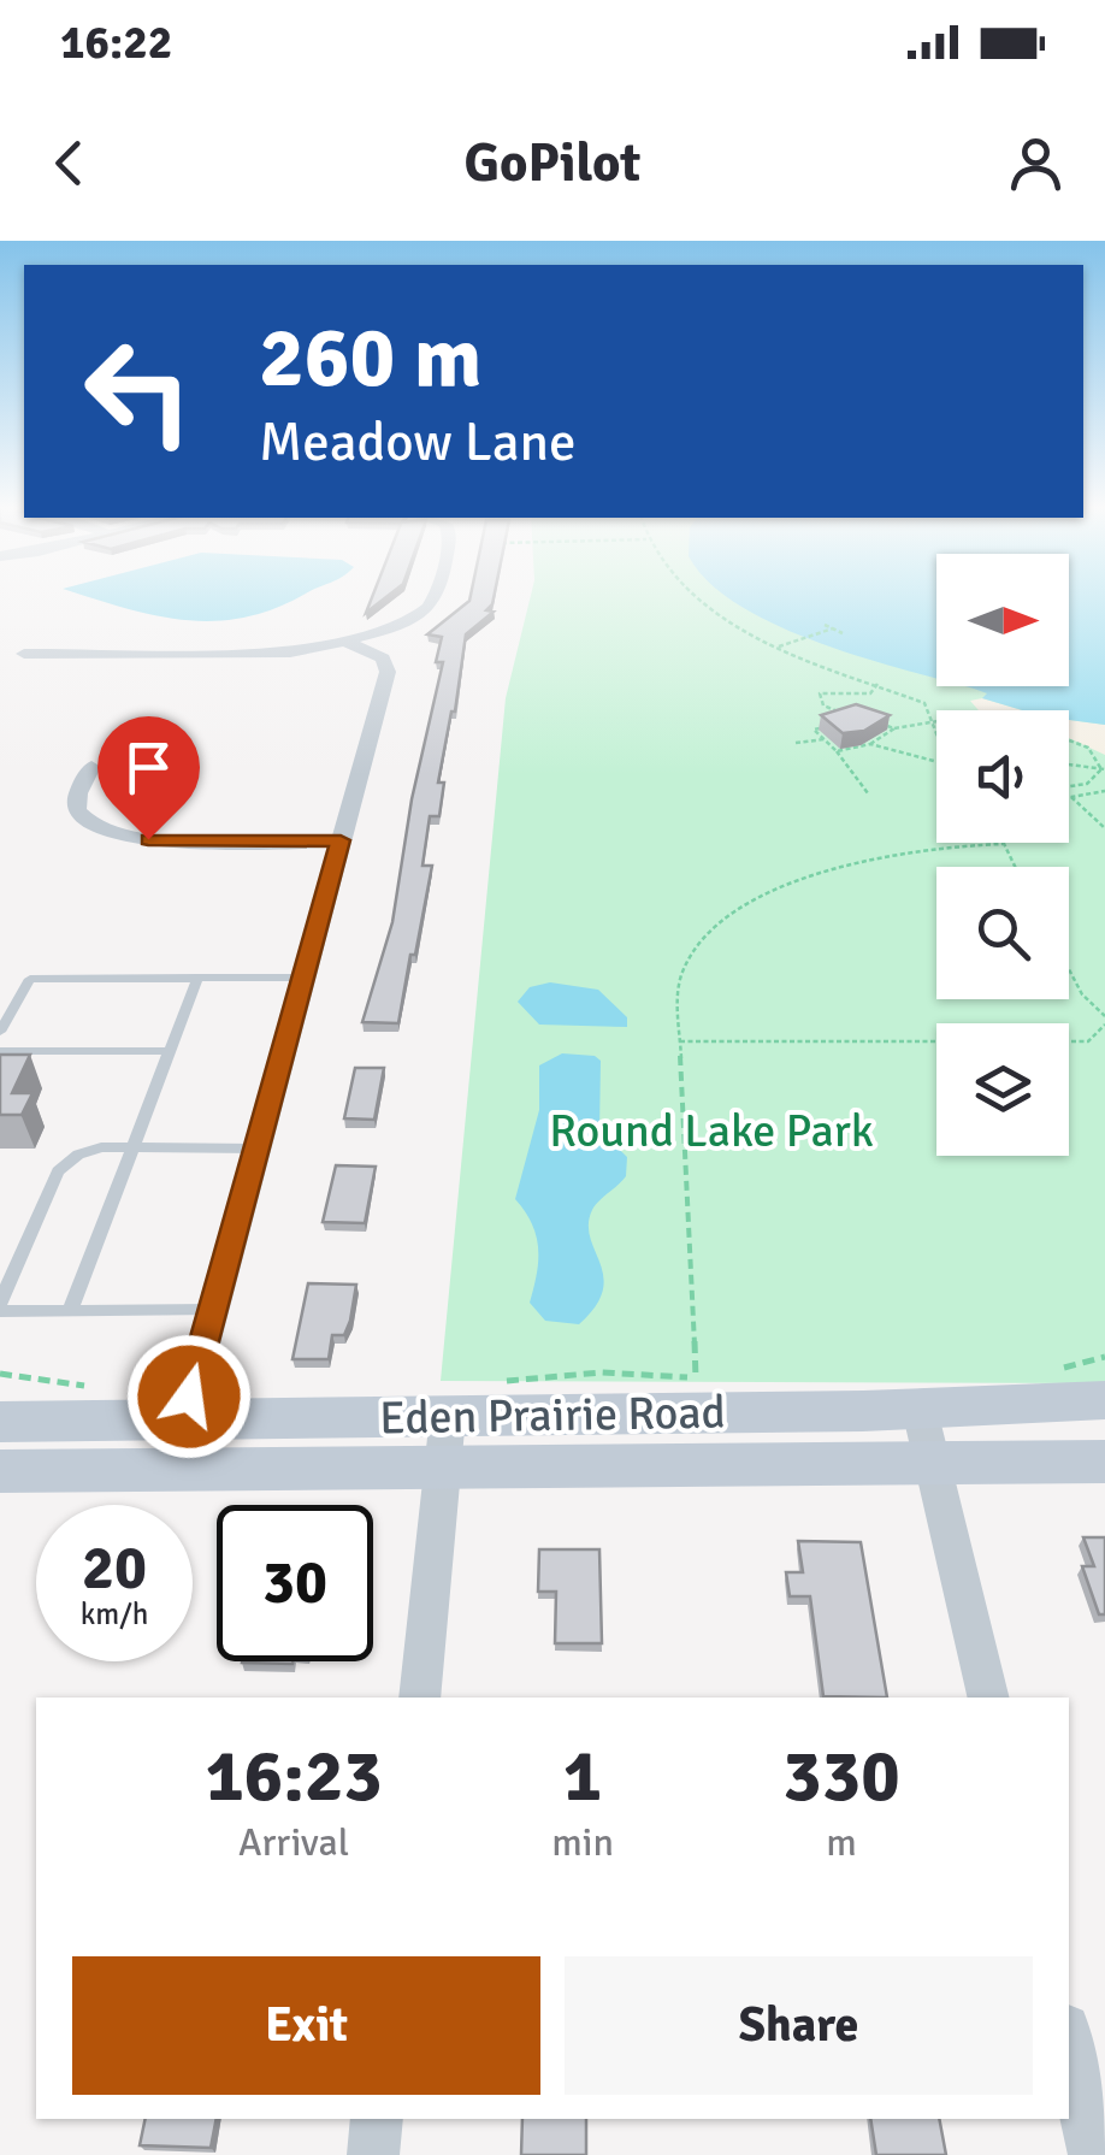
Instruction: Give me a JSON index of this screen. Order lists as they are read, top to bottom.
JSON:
{
  "streets": {
    "main road": ["Eden Prairie Road"]
  },
  "parks": ["Round Lake Park"],
  "north": "right",
  "page": {
    "status": "16:22",
    "header": "GoPilot",
    "turn": ["260 m", "Meadow Lane"],
    "speed": "20 km/h",
    "limit": "30",
    "eta": [
      "16:23",
      "Arrival",
      "1",
      "min",
      "330",
      "m"
    ],
    "buttons": ["Exit", "Share"]
  }
}
